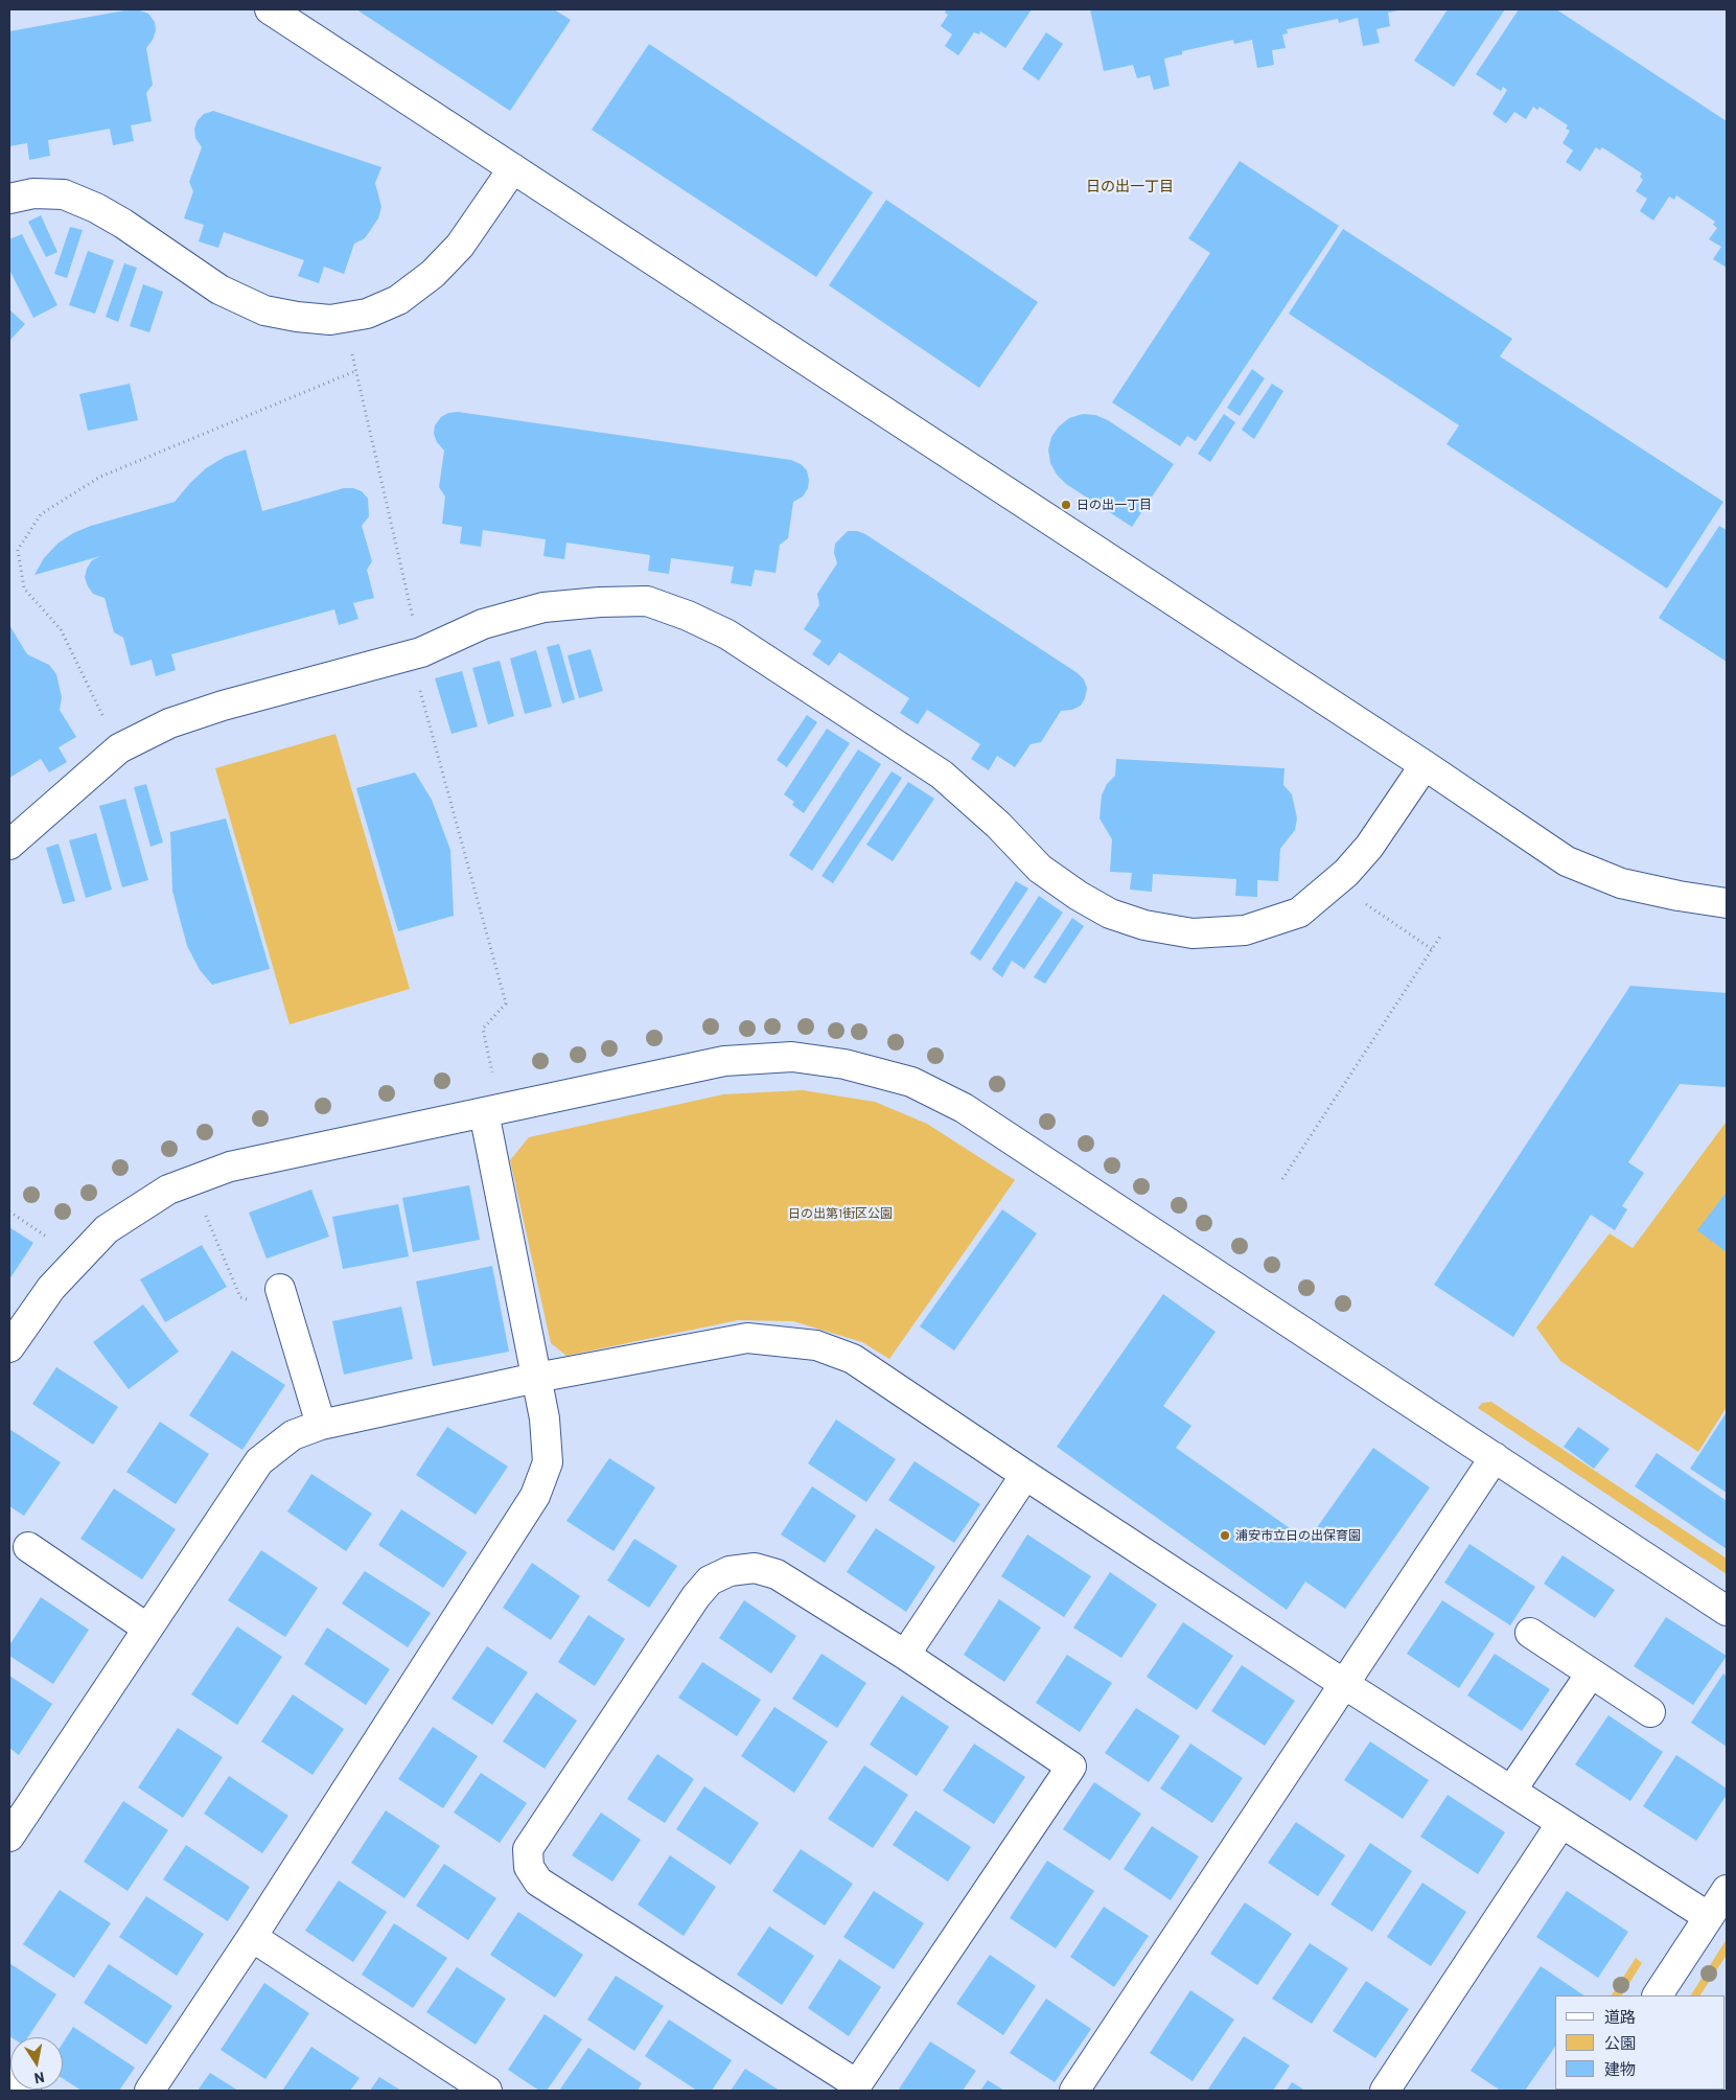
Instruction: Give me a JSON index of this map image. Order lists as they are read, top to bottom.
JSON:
{
  "districts": ["日の出一丁目"],
  "parks": ["日の出第1街区公園"],
  "places": ["日の出一丁目", "浦安市立日の出保育園"],
  "legend": ["道路", "公園", "建物"],
  "north": "bottom"
}
